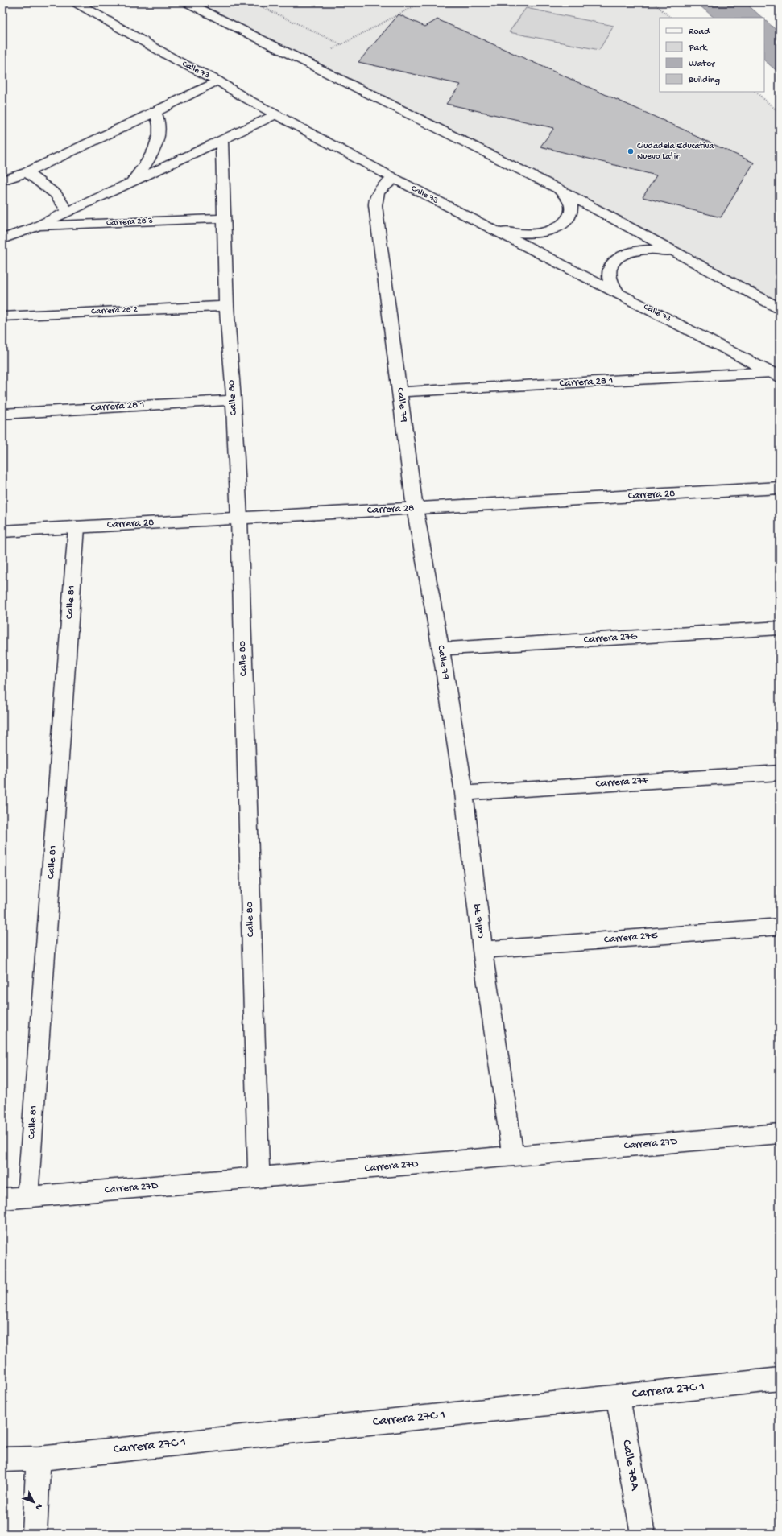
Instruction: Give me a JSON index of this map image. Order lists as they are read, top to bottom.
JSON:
{
  "streets": {
    "street": [
      "Calle 73",
      "Carrera 28 3",
      "Carrera 28 2",
      "Carrera 28 1",
      "Calle 80",
      "Calle 79",
      "Carrera 28",
      "Calle 81",
      "Carrera 27G",
      "Carrera 27F",
      "Carrera 27E",
      "Carrera 27D",
      "Carrera 27C 1",
      "Calle 78A"
    ]
  },
  "crossings": [
    ["Calle 73", "Carrera 28 1"],
    ["Calle 73", "Calle 79"],
    ["Carrera 28 3", "Calle 80"],
    ["Carrera 28 2", "Calle 80"],
    ["Carrera 28 1", "Calle 80"],
    ["Carrera 28 1", "Calle 79"],
    ["Calle 80", "Carrera 28"],
    ["Calle 80", "Carrera 27D"],
    ["Calle 79", "Carrera 28"],
    ["Calle 79", "Carrera 27G"],
    ["Calle 79", "Carrera 27F"],
    ["Calle 79", "Carrera 27E"],
    ["Calle 79", "Carrera 27D"],
    ["Carrera 28", "Calle 81"],
    ["Calle 81", "Carrera 27D"],
    ["Carrera 27C 1", "Calle 78A"]
  ],
  "places": ["Ciudadela Educativa Nuevo Latir"],
  "legend": [
    "Road",
    "Park",
    "Water",
    "Building"
  ],
  "north": "bottom right"
}
